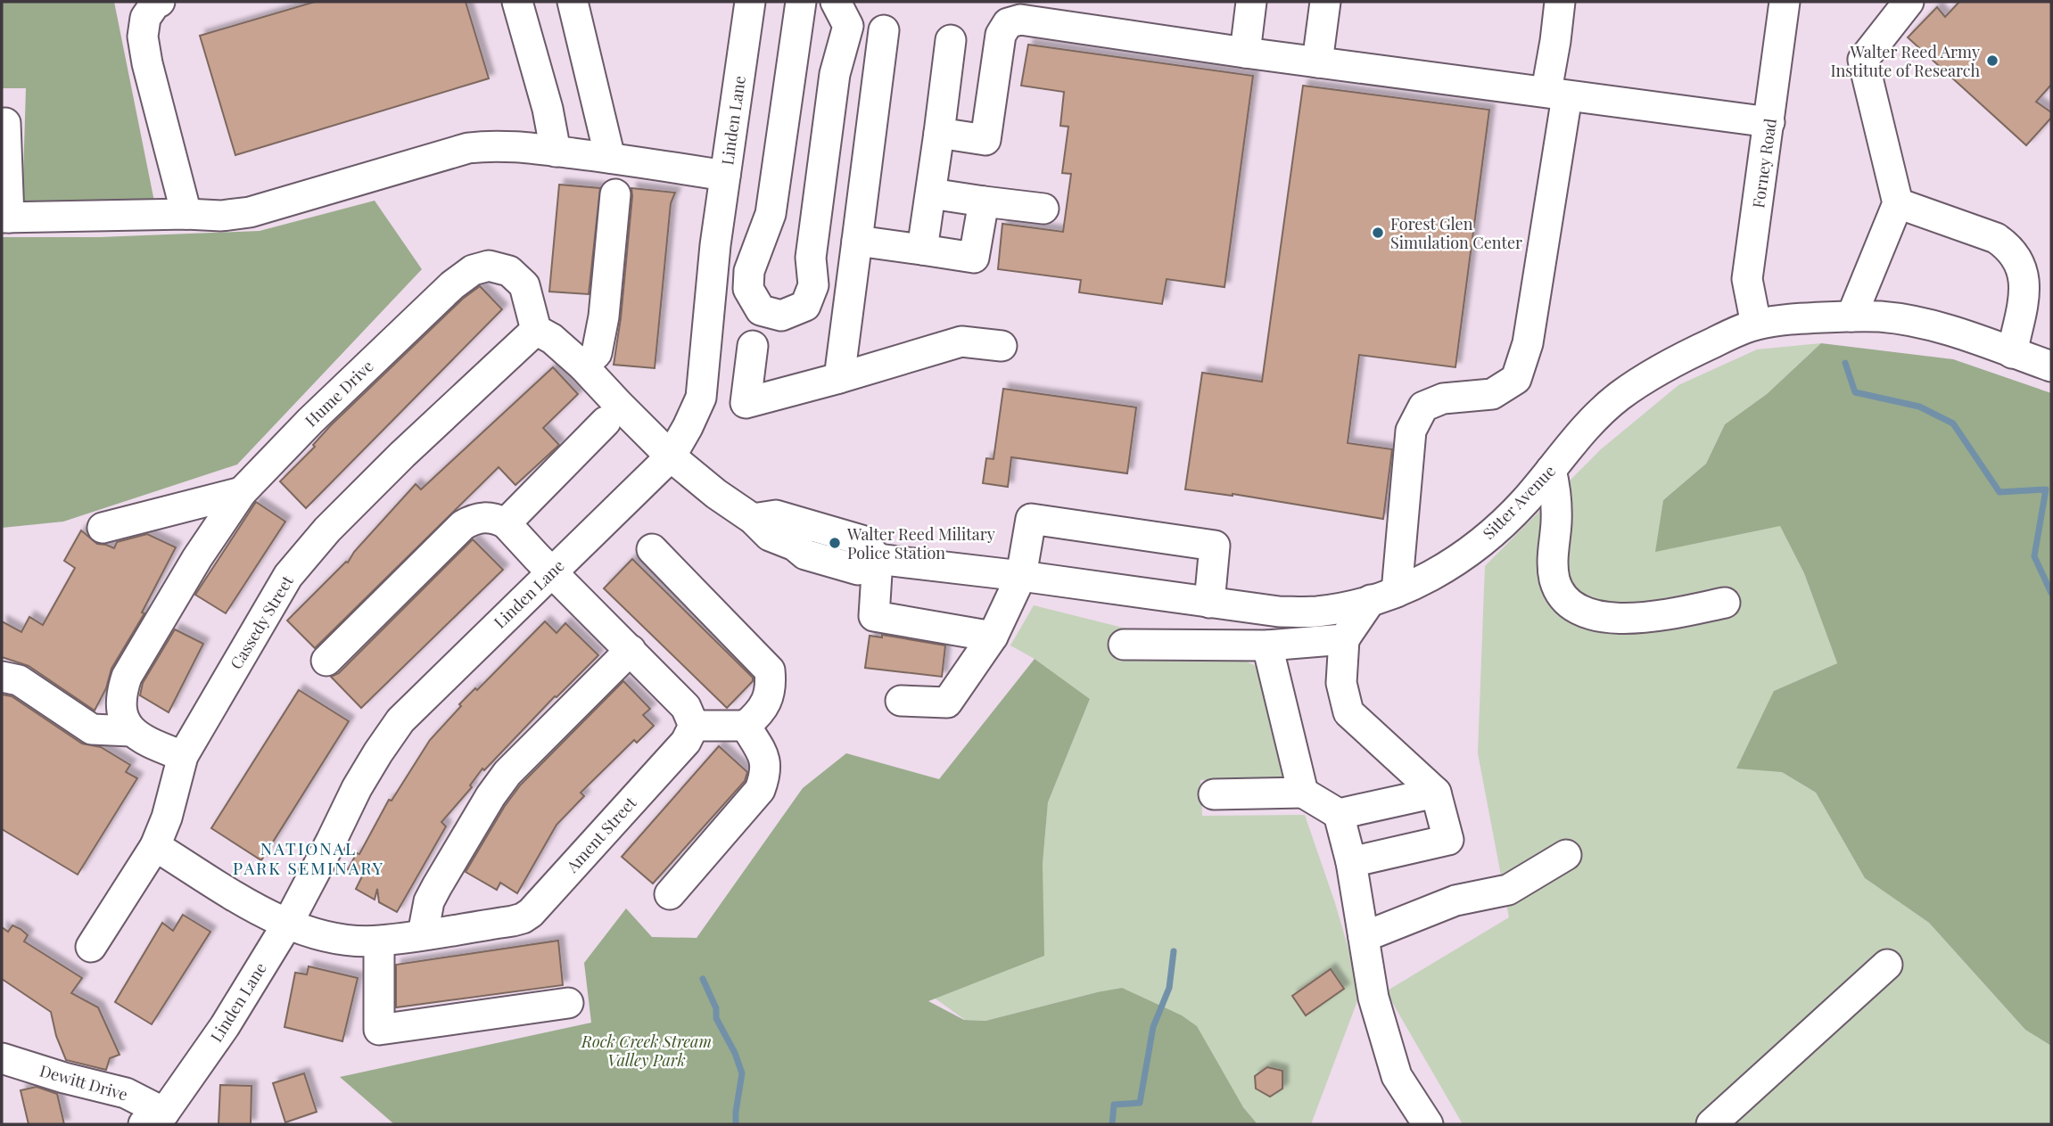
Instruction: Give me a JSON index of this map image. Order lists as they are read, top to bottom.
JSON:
{
  "streets": {
    "street": [
      "Linden Lane",
      "Forney Road",
      "Hume Drive",
      "Sitter Avenue",
      "Cassedy Street",
      "Ament Street",
      "Dewitt Drive"
    ]
  },
  "crossings": [
    ["Linden Lane", "Sitter Avenue"],
    ["Linden Lane", "Ament Street"],
    ["Linden Lane", "Dewitt Drive"],
    ["Forney Road", "Sitter Avenue"],
    ["Hume Drive", "Cassedy Street"]
  ],
  "districts": ["NATIONAL PARK SEMINARY"],
  "parks": ["Rock Creek Stream Valley Park"],
  "places": ["Walter Reed Army Institute of Research", "Forest Glen Simulation Center", "Walter Reed Military Police Station"]
}
